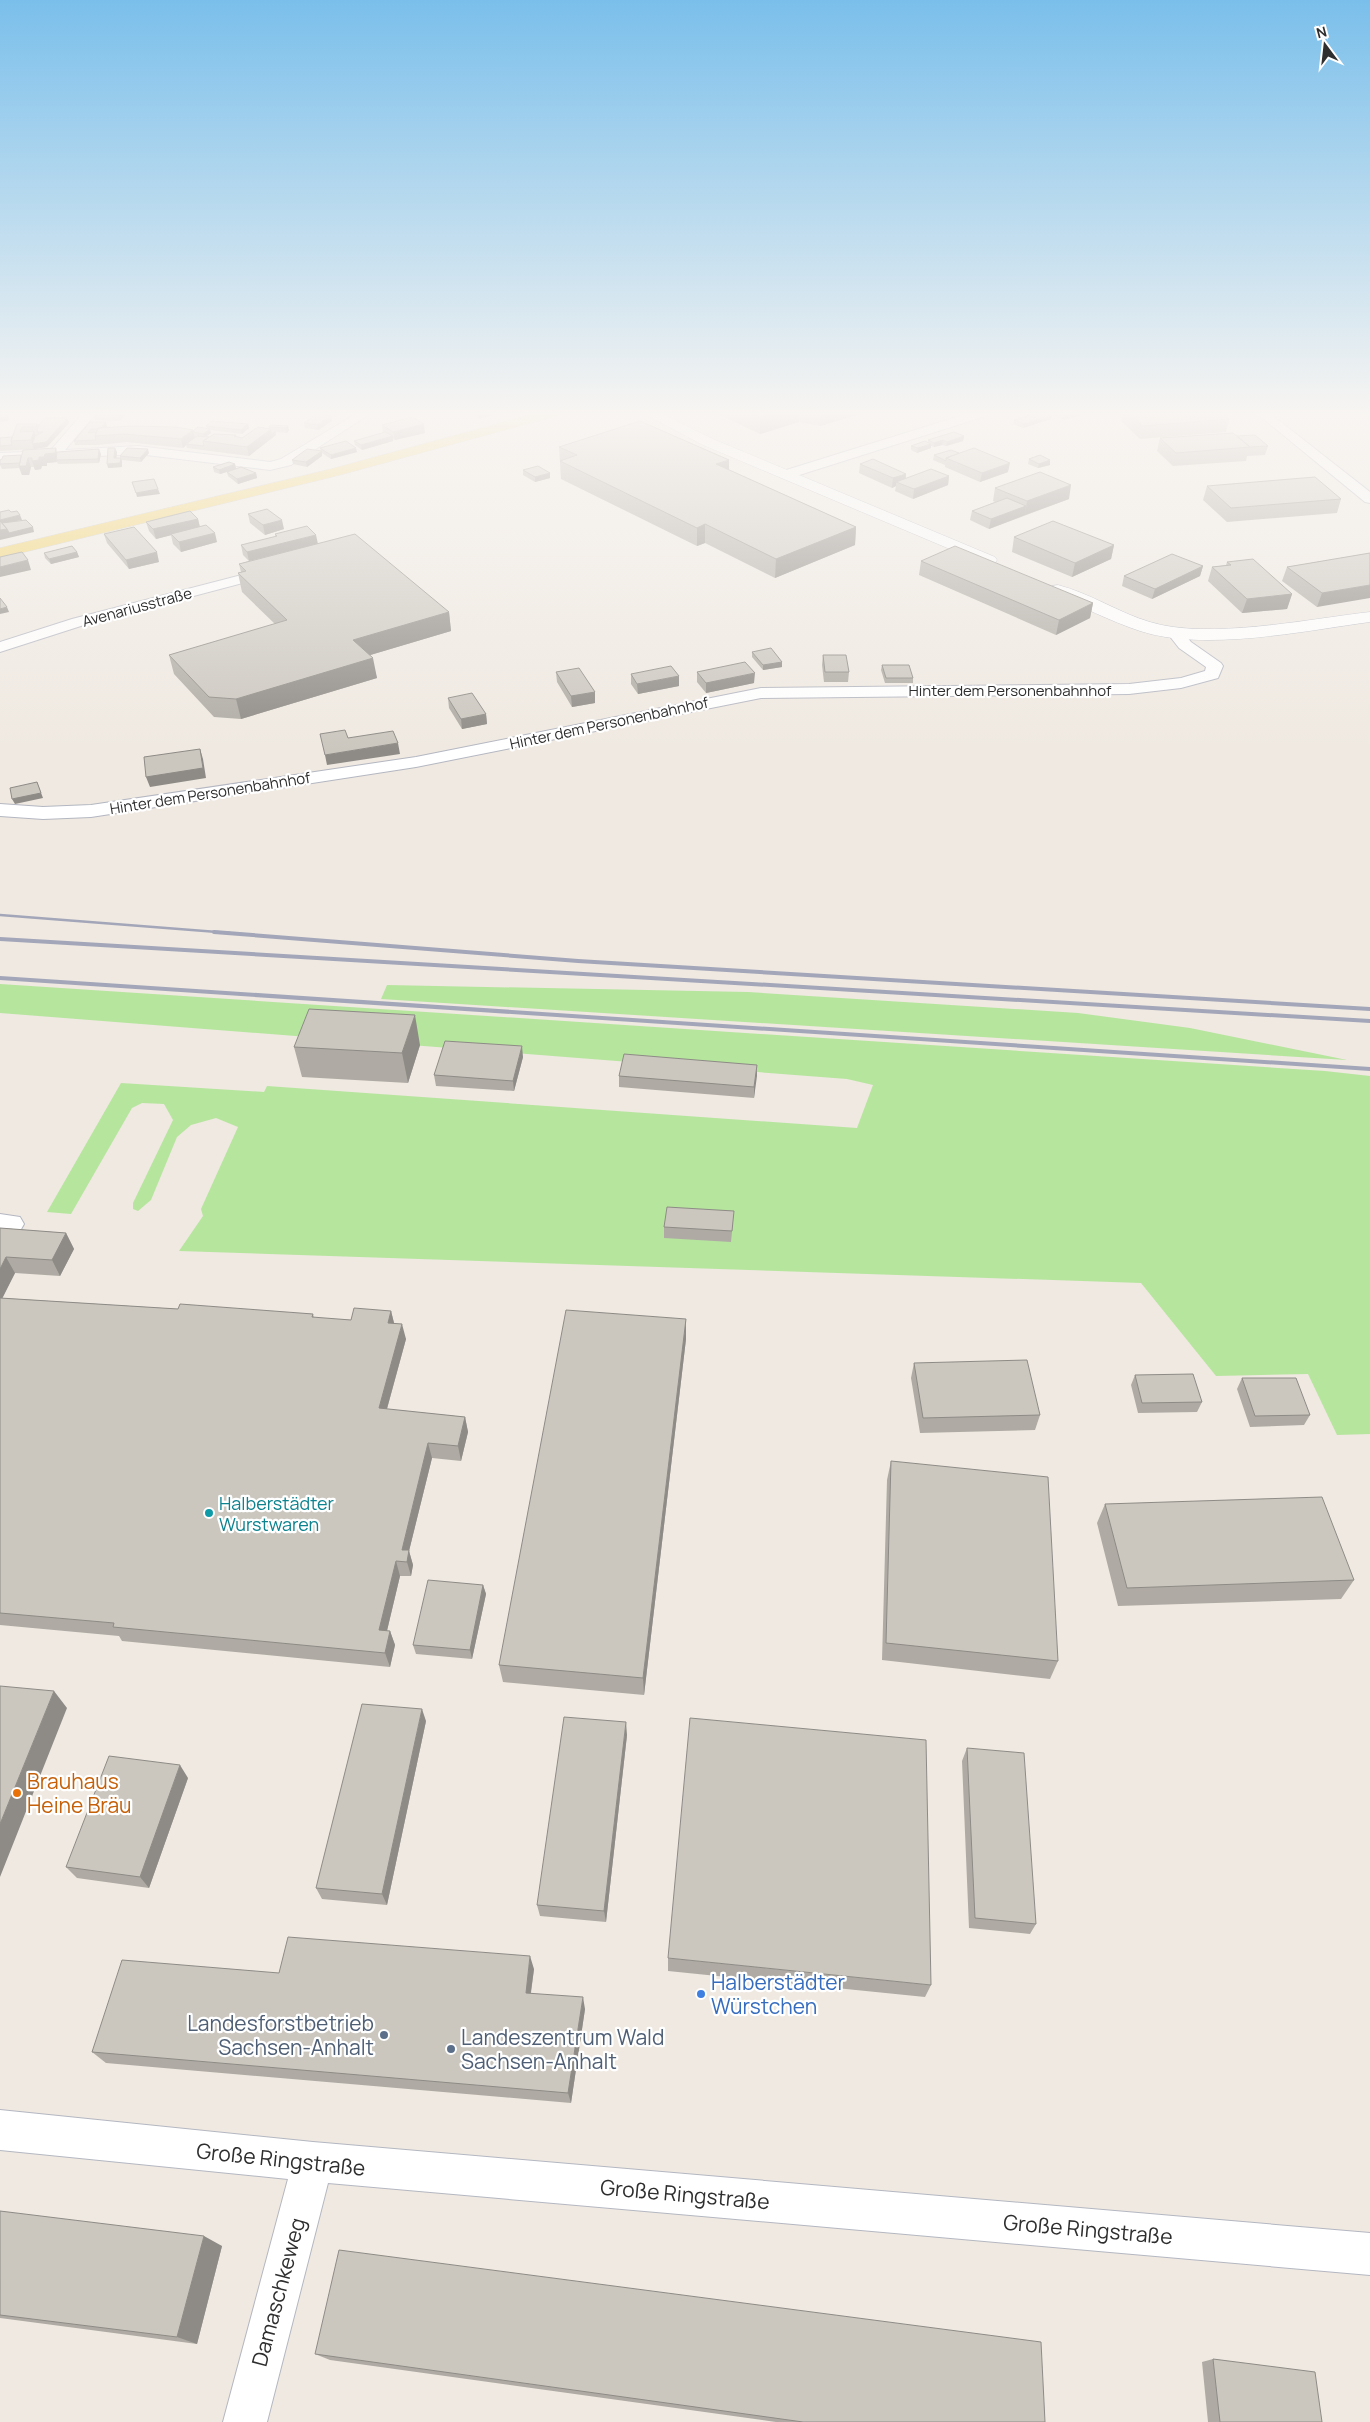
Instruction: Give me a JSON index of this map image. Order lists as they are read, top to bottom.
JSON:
{
  "streets": {
    "street": [
      "Avenariusstraße",
      "Hinter dem Personenbahnhof",
      "Große Ringstraße",
      "Damaschkeweg"
    ]
  },
  "crossings": [
    ["Große Ringstraße", "Damaschkeweg"]
  ],
  "places": [
    "Halberstädter Wurstwaren",
    "Brauhaus Heine Bräu",
    "Halberstädter Würstchen",
    "Landesforstbetrieb Sachsen-Anhalt",
    "Landeszentrum Wald Sachsen-Anhalt"
  ],
  "north": "top"
}
